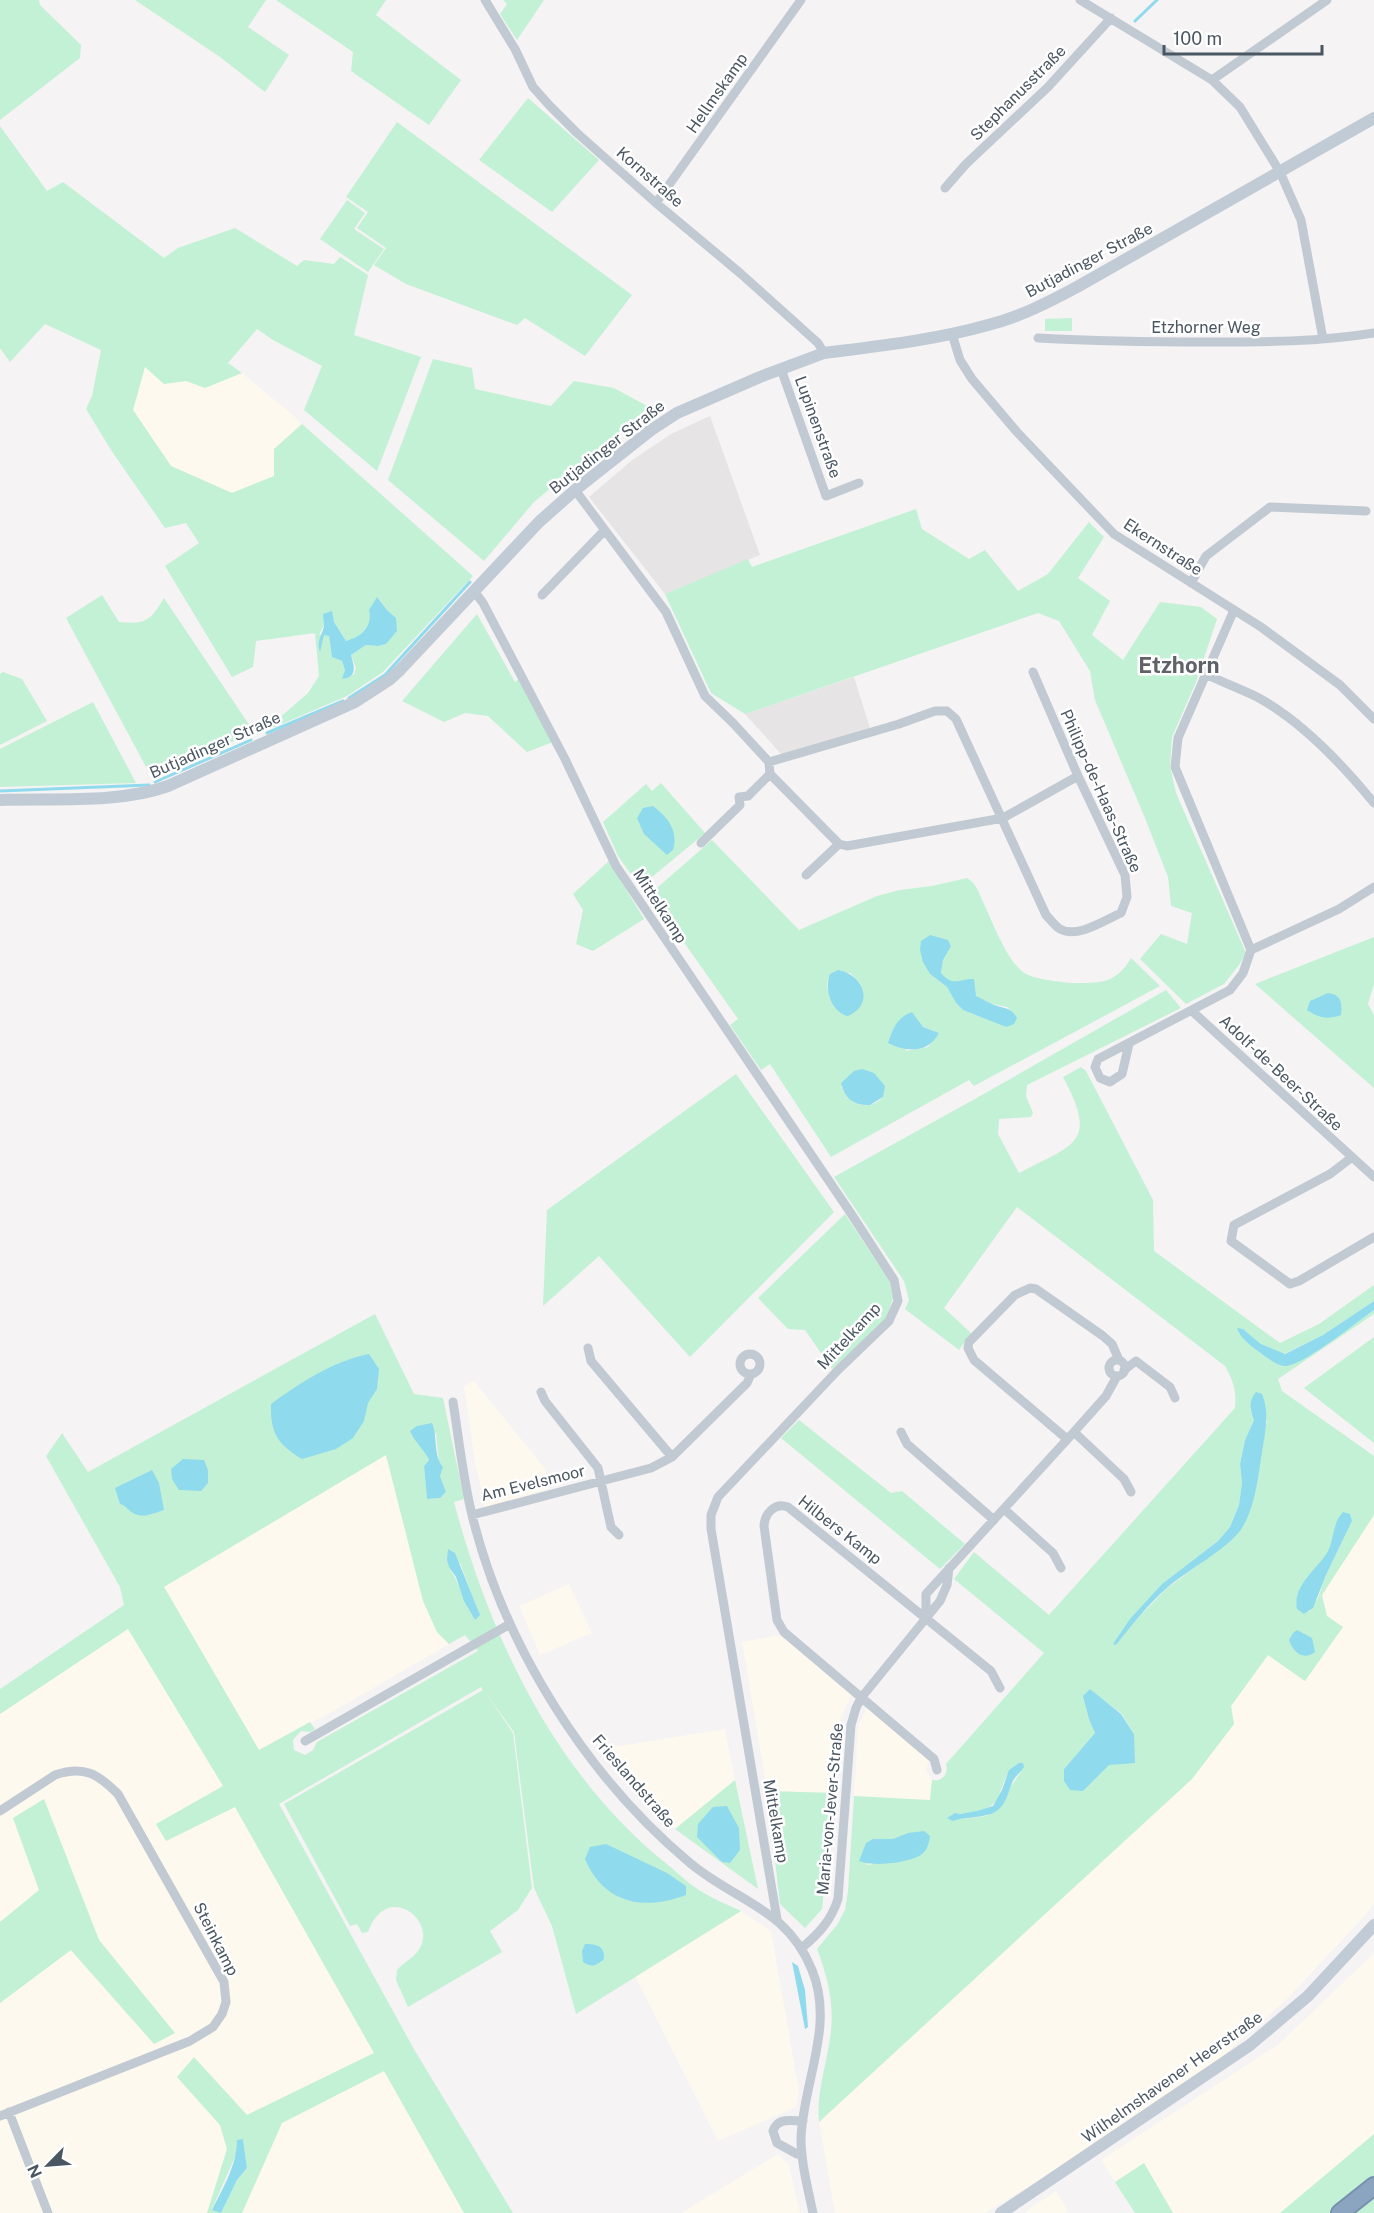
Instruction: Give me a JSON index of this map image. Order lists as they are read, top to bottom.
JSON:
{
  "streets": {
    "street": [
      "Hellmskamp",
      "Stephanusstraße",
      "Kornstraße",
      "Butjadinger Straße",
      "Etzhorner Weg",
      "Lupinenstraße",
      "Ekernstraße",
      "Philipp-de-Haas-Straße",
      "Mittelkamp",
      "Adolf-de-Beer-Straße",
      "Am Evelsmoor",
      "Hilbers Kamp",
      "Frieslandstraße",
      "Maria-von-Jever-Straße",
      "Steinkamp",
      "Wilhelmshavener Heerstraße"
    ]
  },
  "crossings": [
    ["Hellmskamp", "Kornstraße"],
    ["Kornstraße", "Butjadinger Straße"],
    ["Butjadinger Straße", "Lupinenstraße"],
    ["Butjadinger Straße", "Ekernstraße"],
    ["Butjadinger Straße", "Mittelkamp"],
    ["Mittelkamp", "Frieslandstraße"],
    ["Am Evelsmoor", "Frieslandstraße"],
    ["Hilbers Kamp", "Maria-von-Jever-Straße"]
  ],
  "districts": ["Etzhorn"],
  "scale_bar": "100 m",
  "north": "bottom left"
}
